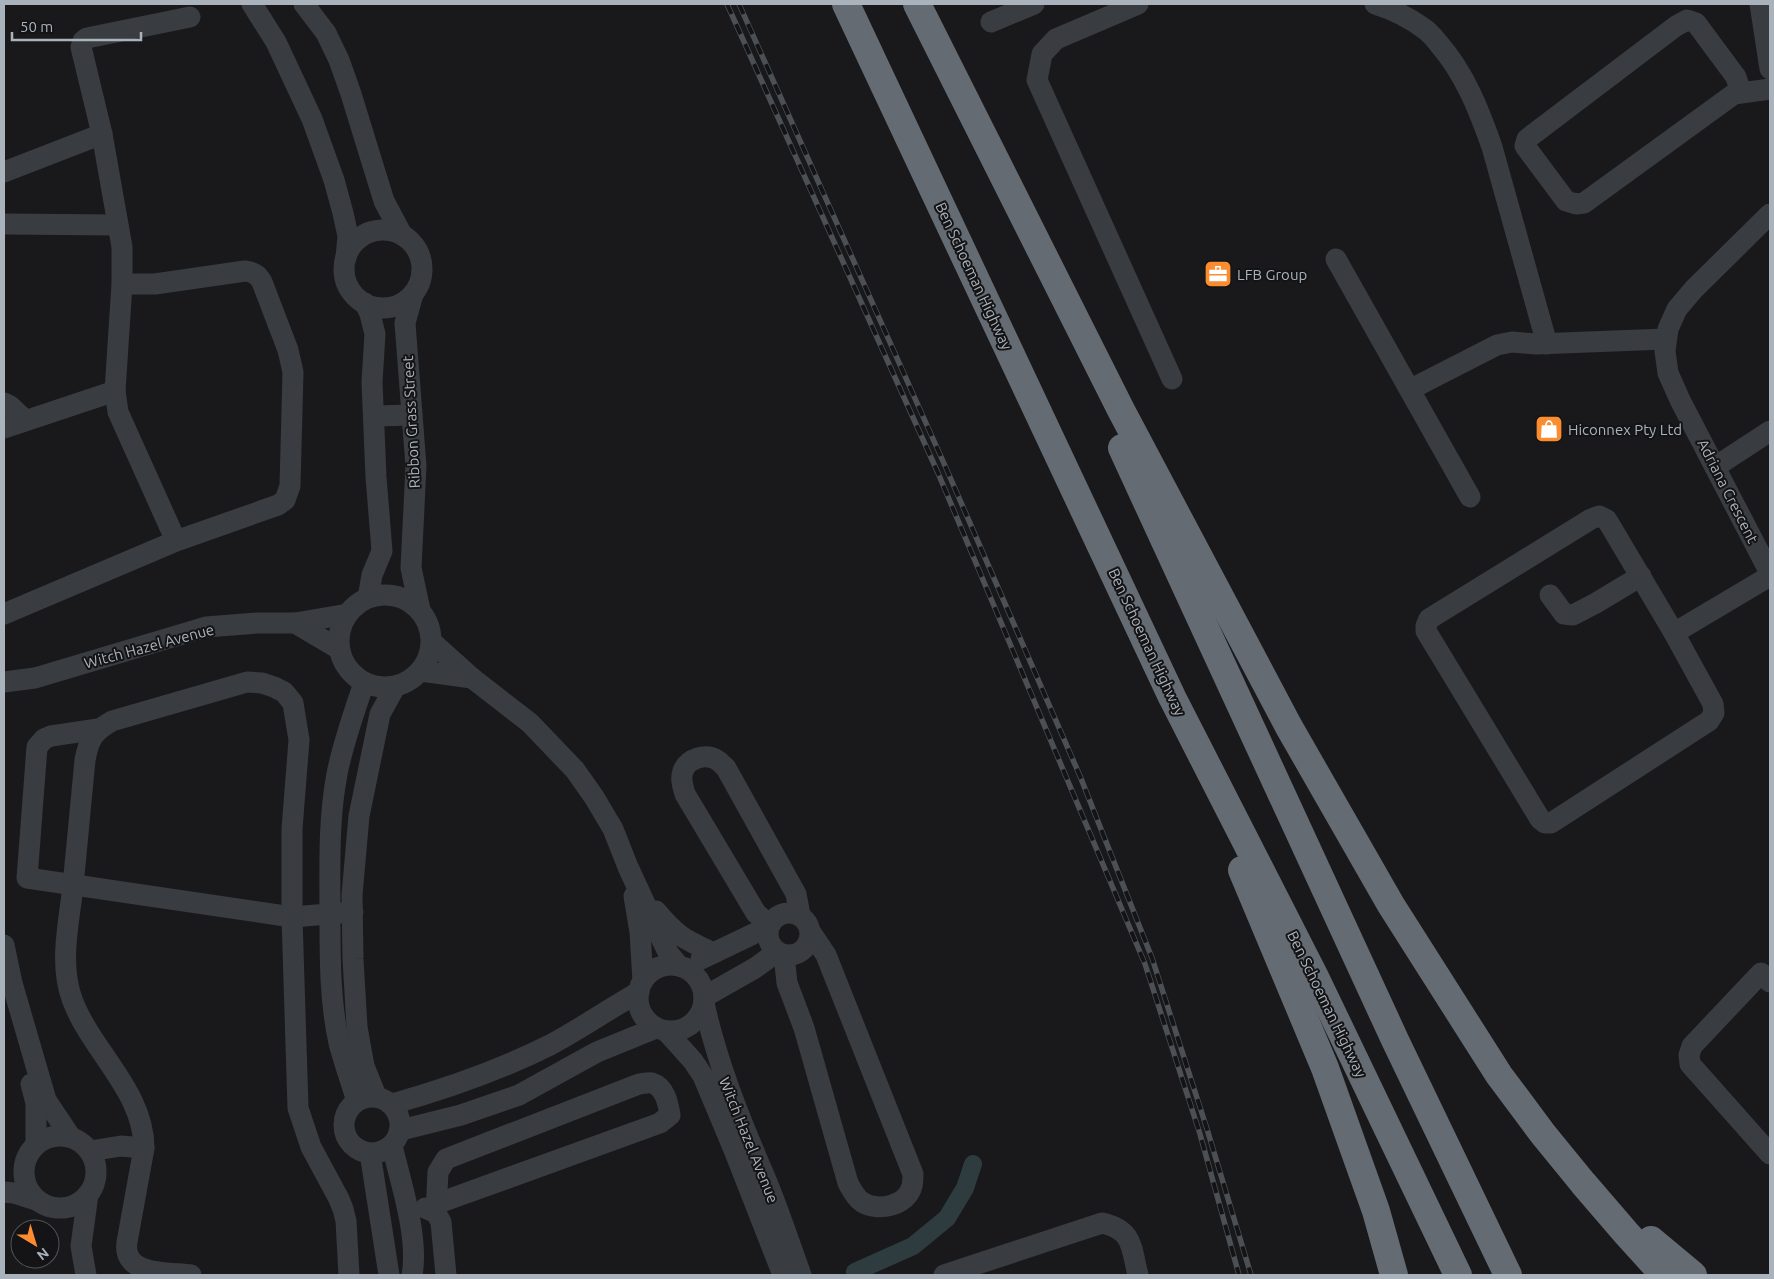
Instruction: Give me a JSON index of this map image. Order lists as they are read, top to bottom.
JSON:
{
  "streets": {
    "highway": ["Ben Schoeman Highway"],
    "street": ["Ribbon Grass Street", "Adriana Crescent", "Witch Hazel Avenue"]
  },
  "crossings": [
    ["Ribbon Grass Street", "Witch Hazel Avenue"]
  ],
  "places": {
    "office": ["LFB Group"],
    "shop": ["Hiconnex Pty Ltd"]
  },
  "scale_bar": "50 m",
  "north": "bottom right"
}
